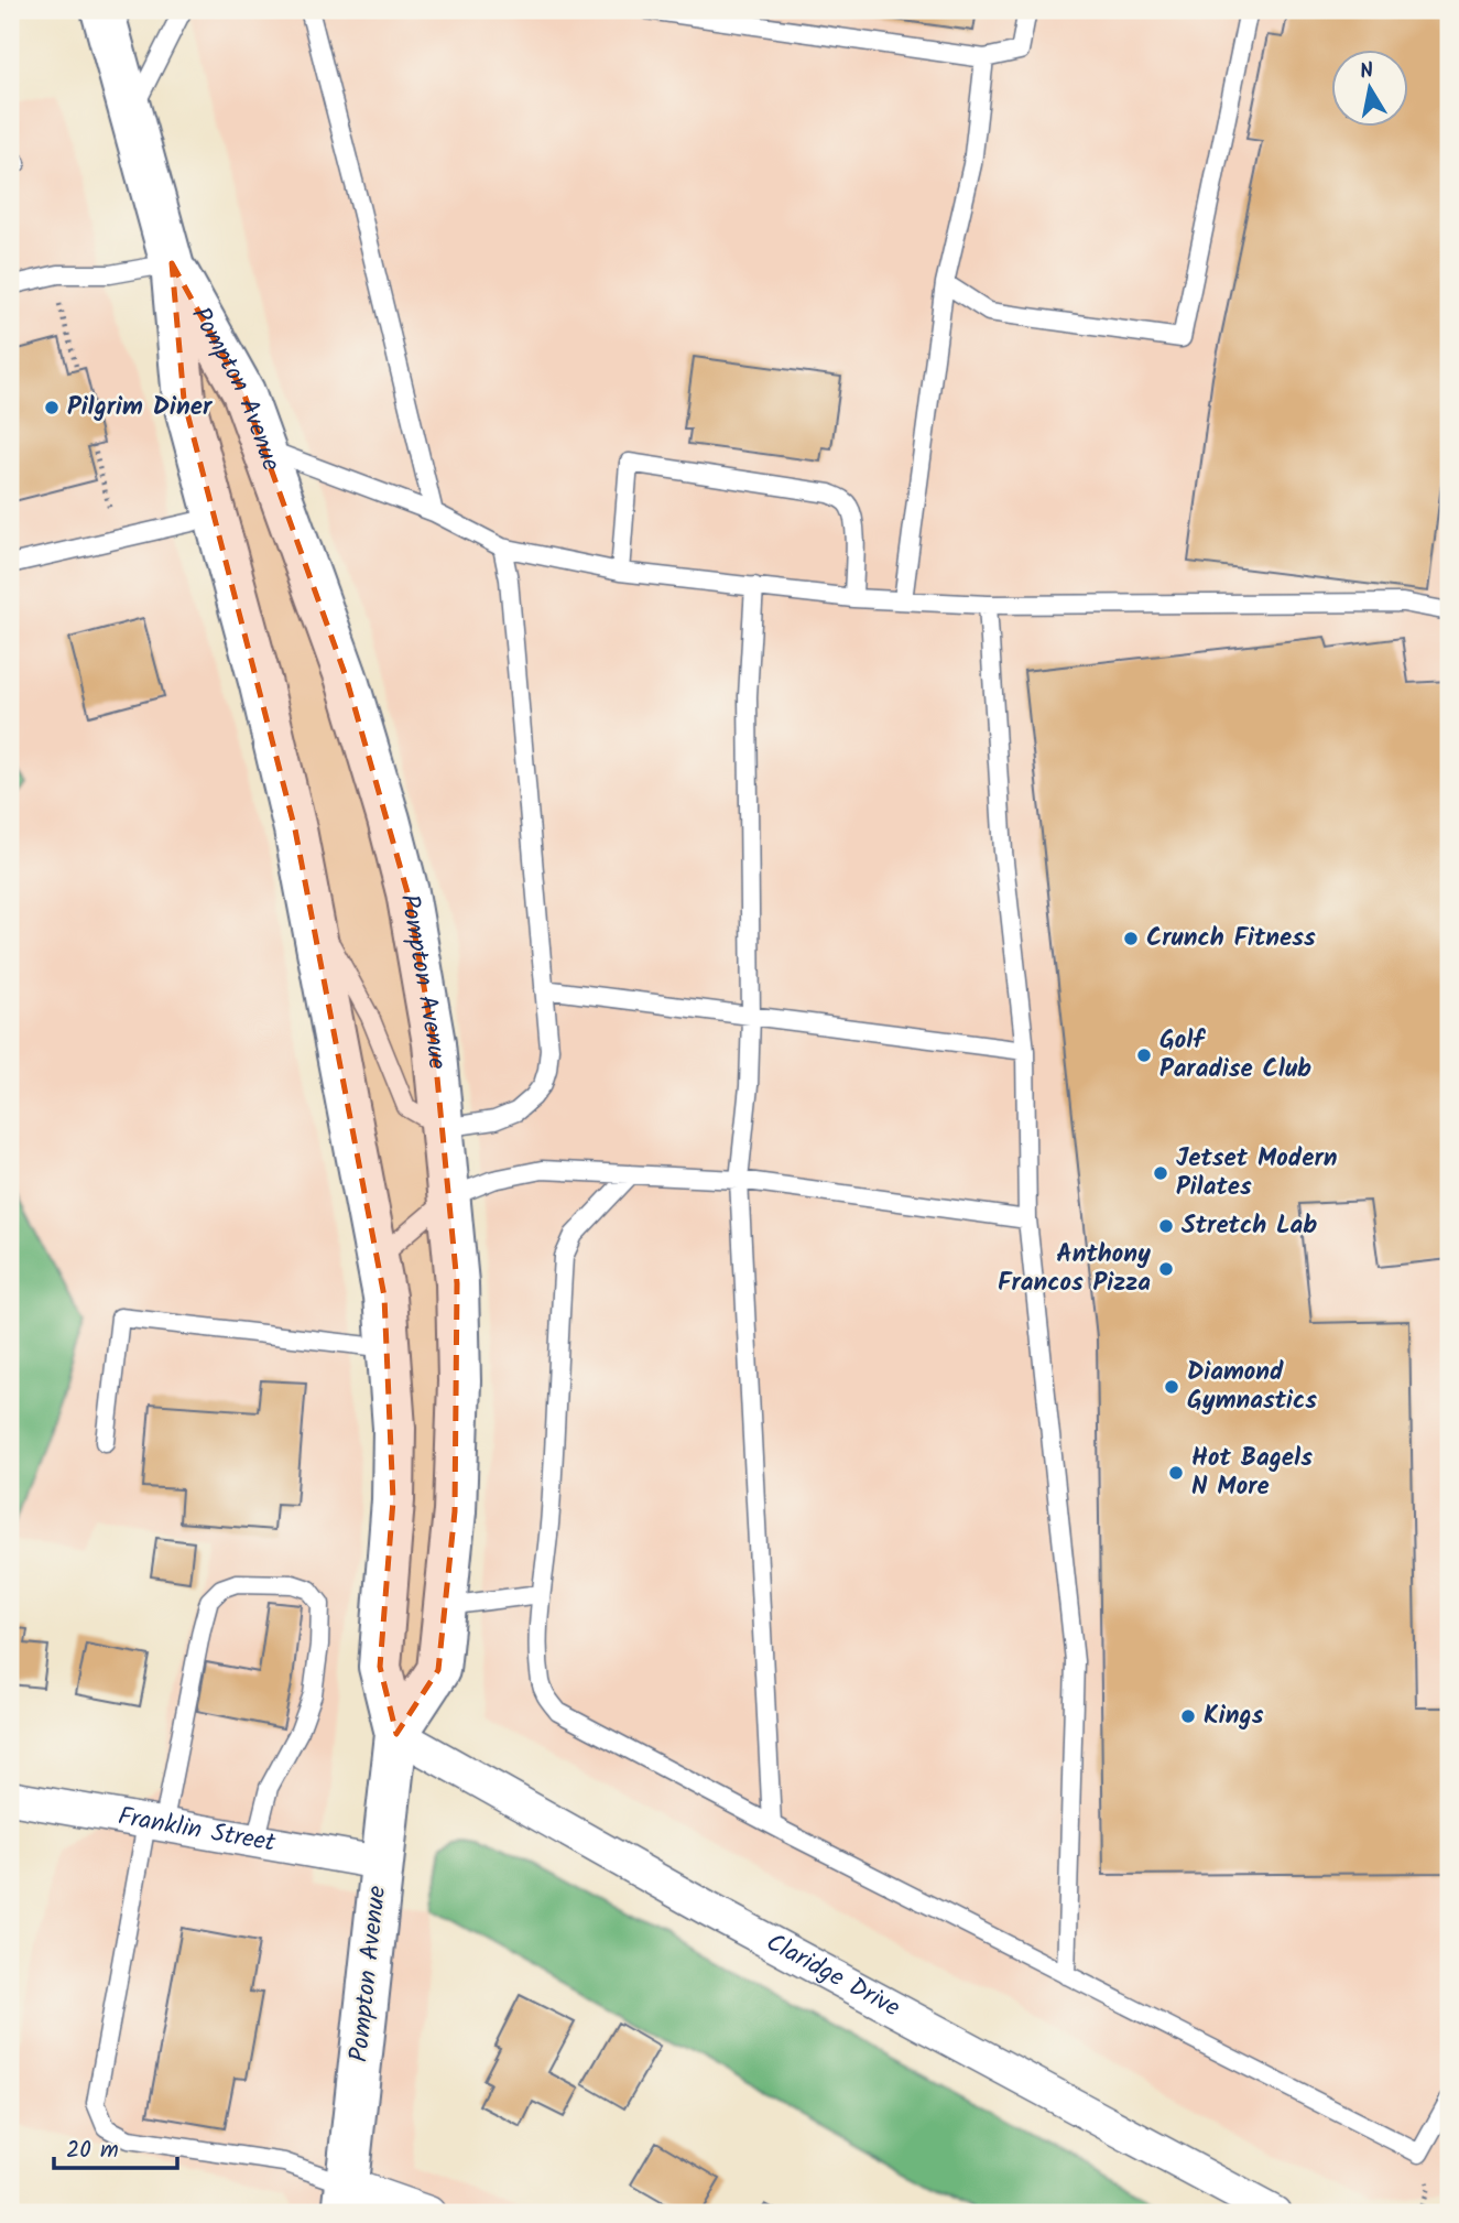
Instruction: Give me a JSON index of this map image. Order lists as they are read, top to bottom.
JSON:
{
  "streets": {
    "main road": ["Pompton Avenue"],
    "street": ["Franklin Street", "Claridge Drive"]
  },
  "crossings": [
    ["Pompton Avenue", "Franklin Street"],
    ["Pompton Avenue", "Claridge Drive"]
  ],
  "places": [
    "Pilgrim Diner",
    "Crunch Fitness",
    "Golf Paradise Club",
    "Jetset Modern Pilates",
    "Stretch Lab",
    "Anthony Francos Pizza",
    "Diamond Gymnastics",
    "Hot Bagels N More",
    "Kings"
  ],
  "scale_bar": "20 m",
  "north": "top"
}
